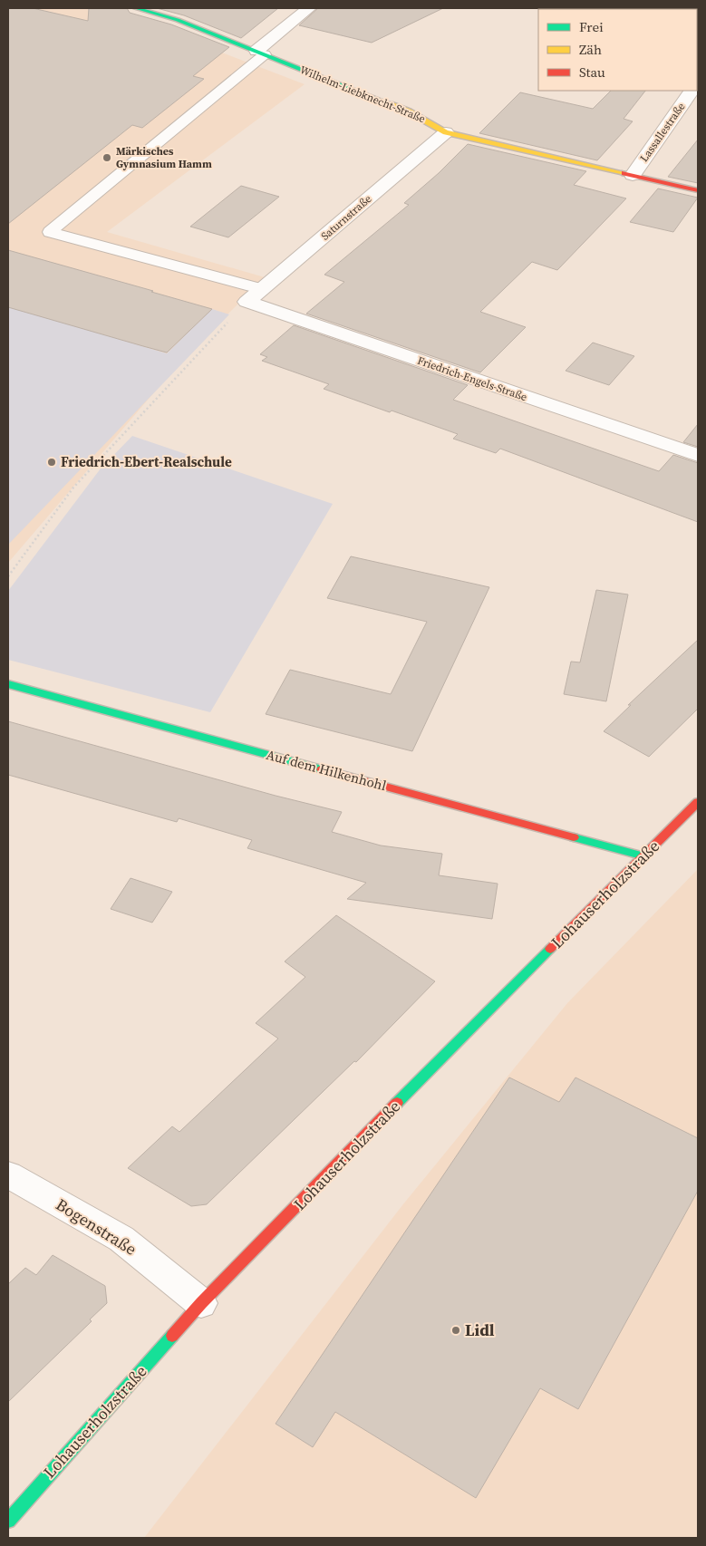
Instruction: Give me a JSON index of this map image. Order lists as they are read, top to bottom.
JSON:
{
  "streets": {
    "street": [
      "Wilhelm-Liebknecht-Straße",
      "Lassallestraße",
      "Saturnstraße",
      "Friedrich-Engels-Straße",
      "Auf dem Hilkenhohl",
      "Lohauserholzstraße",
      "Bogenstraße"
    ]
  },
  "crossings": [
    ["Wilhelm-Liebknecht-Straße", "Lassallestraße"],
    ["Wilhelm-Liebknecht-Straße", "Saturnstraße"],
    ["Saturnstraße", "Friedrich-Engels-Straße"],
    ["Auf dem Hilkenhohl", "Lohauserholzstraße"],
    ["Lohauserholzstraße", "Bogenstraße"]
  ],
  "places": ["Märkisches Gymnasium Hamm", "Friedrich-Ebert-Realschule", "Lidl"],
  "legend": ["Frei", "Zäh", "Stau"]
}
